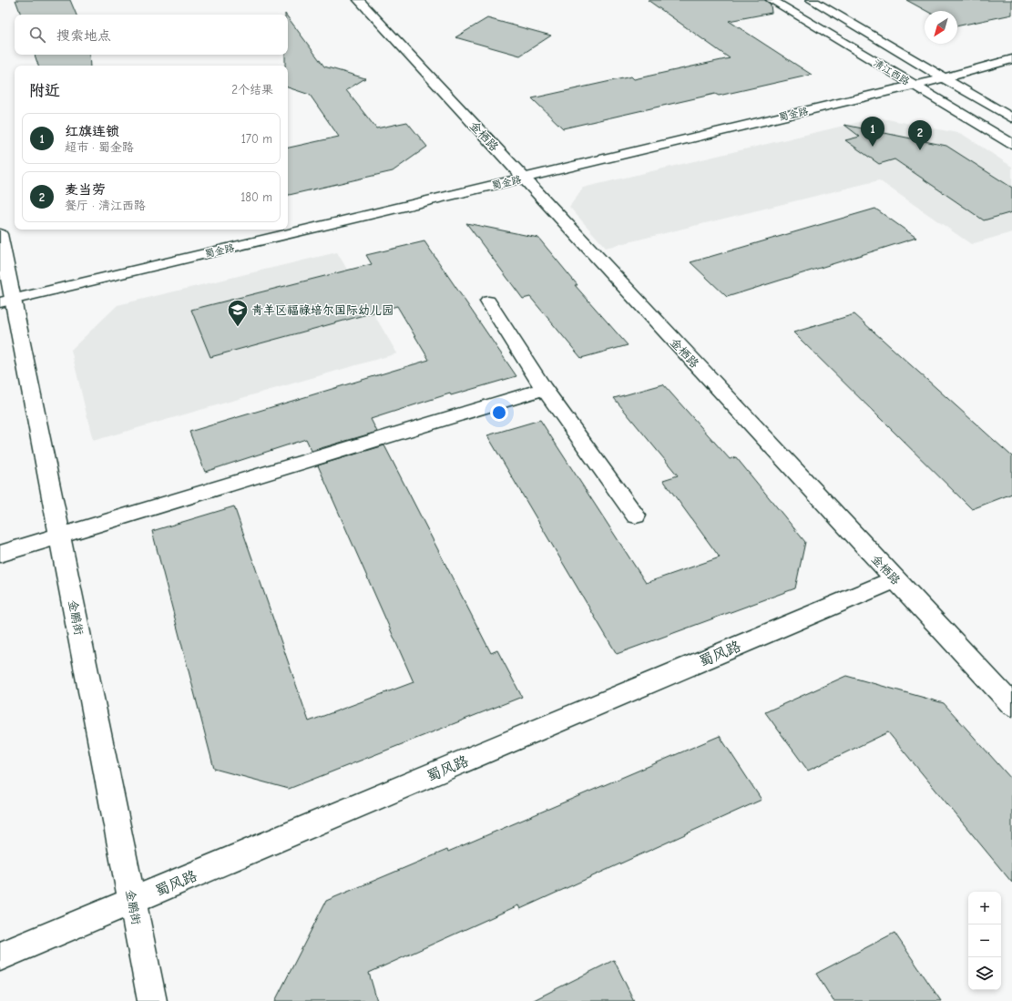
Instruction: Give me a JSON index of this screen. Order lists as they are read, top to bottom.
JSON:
{
  "streets": {
    "street": [
      "清江西路",
      "蜀金路",
      "金栖路",
      "金鹏街",
      "蜀风路"
    ]
  },
  "crossings": [
    ["清江西路", "蜀金路"],
    ["蜀金路", "金栖路"],
    ["蜀金路", "金鹏街"],
    ["金栖路", "蜀风路"],
    ["金鹏街", "蜀风路"]
  ],
  "places": {
    "school or university": ["青羊区福禄培尔国际幼儿园"]
  },
  "north": "bottom left",
  "page": {
    "search": "搜索地点",
    "heading": ["附近", "2个结果"],
    "list": [
      {
        "mark": "1",
        "name": "红旗连锁",
        "note": "超市 · 蜀金路",
        "value": "170 m"
      },
      {
        "mark": "2",
        "name": "麦当劳",
        "note": "餐厅 · 清江西路",
        "value": "180 m"
      }
    ],
    "pins": ["1", "2"],
    "map_buttons": ["+", "−"]
  }
}
